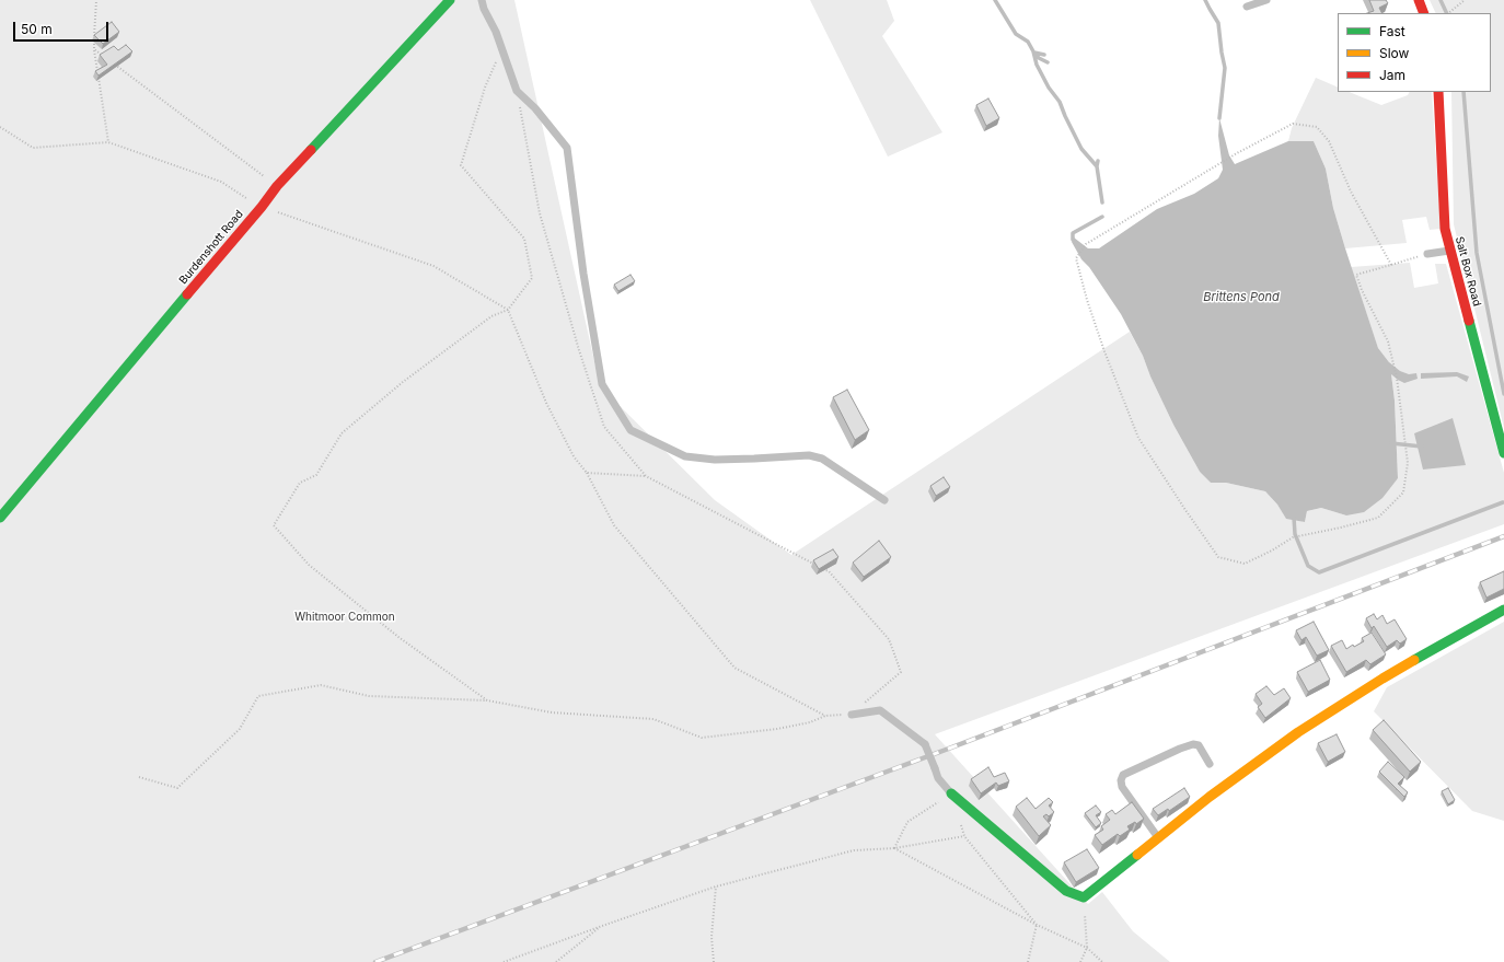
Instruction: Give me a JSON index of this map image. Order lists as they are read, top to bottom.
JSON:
{
  "streets": {
    "street": ["Burdenshott Road", "Salt Box Road"]
  },
  "water": ["Brittens Pond"],
  "parks": ["Whitmoor Common"],
  "legend": ["Fast", "Slow", "Jam"],
  "scale_bar": "50 m"
}
